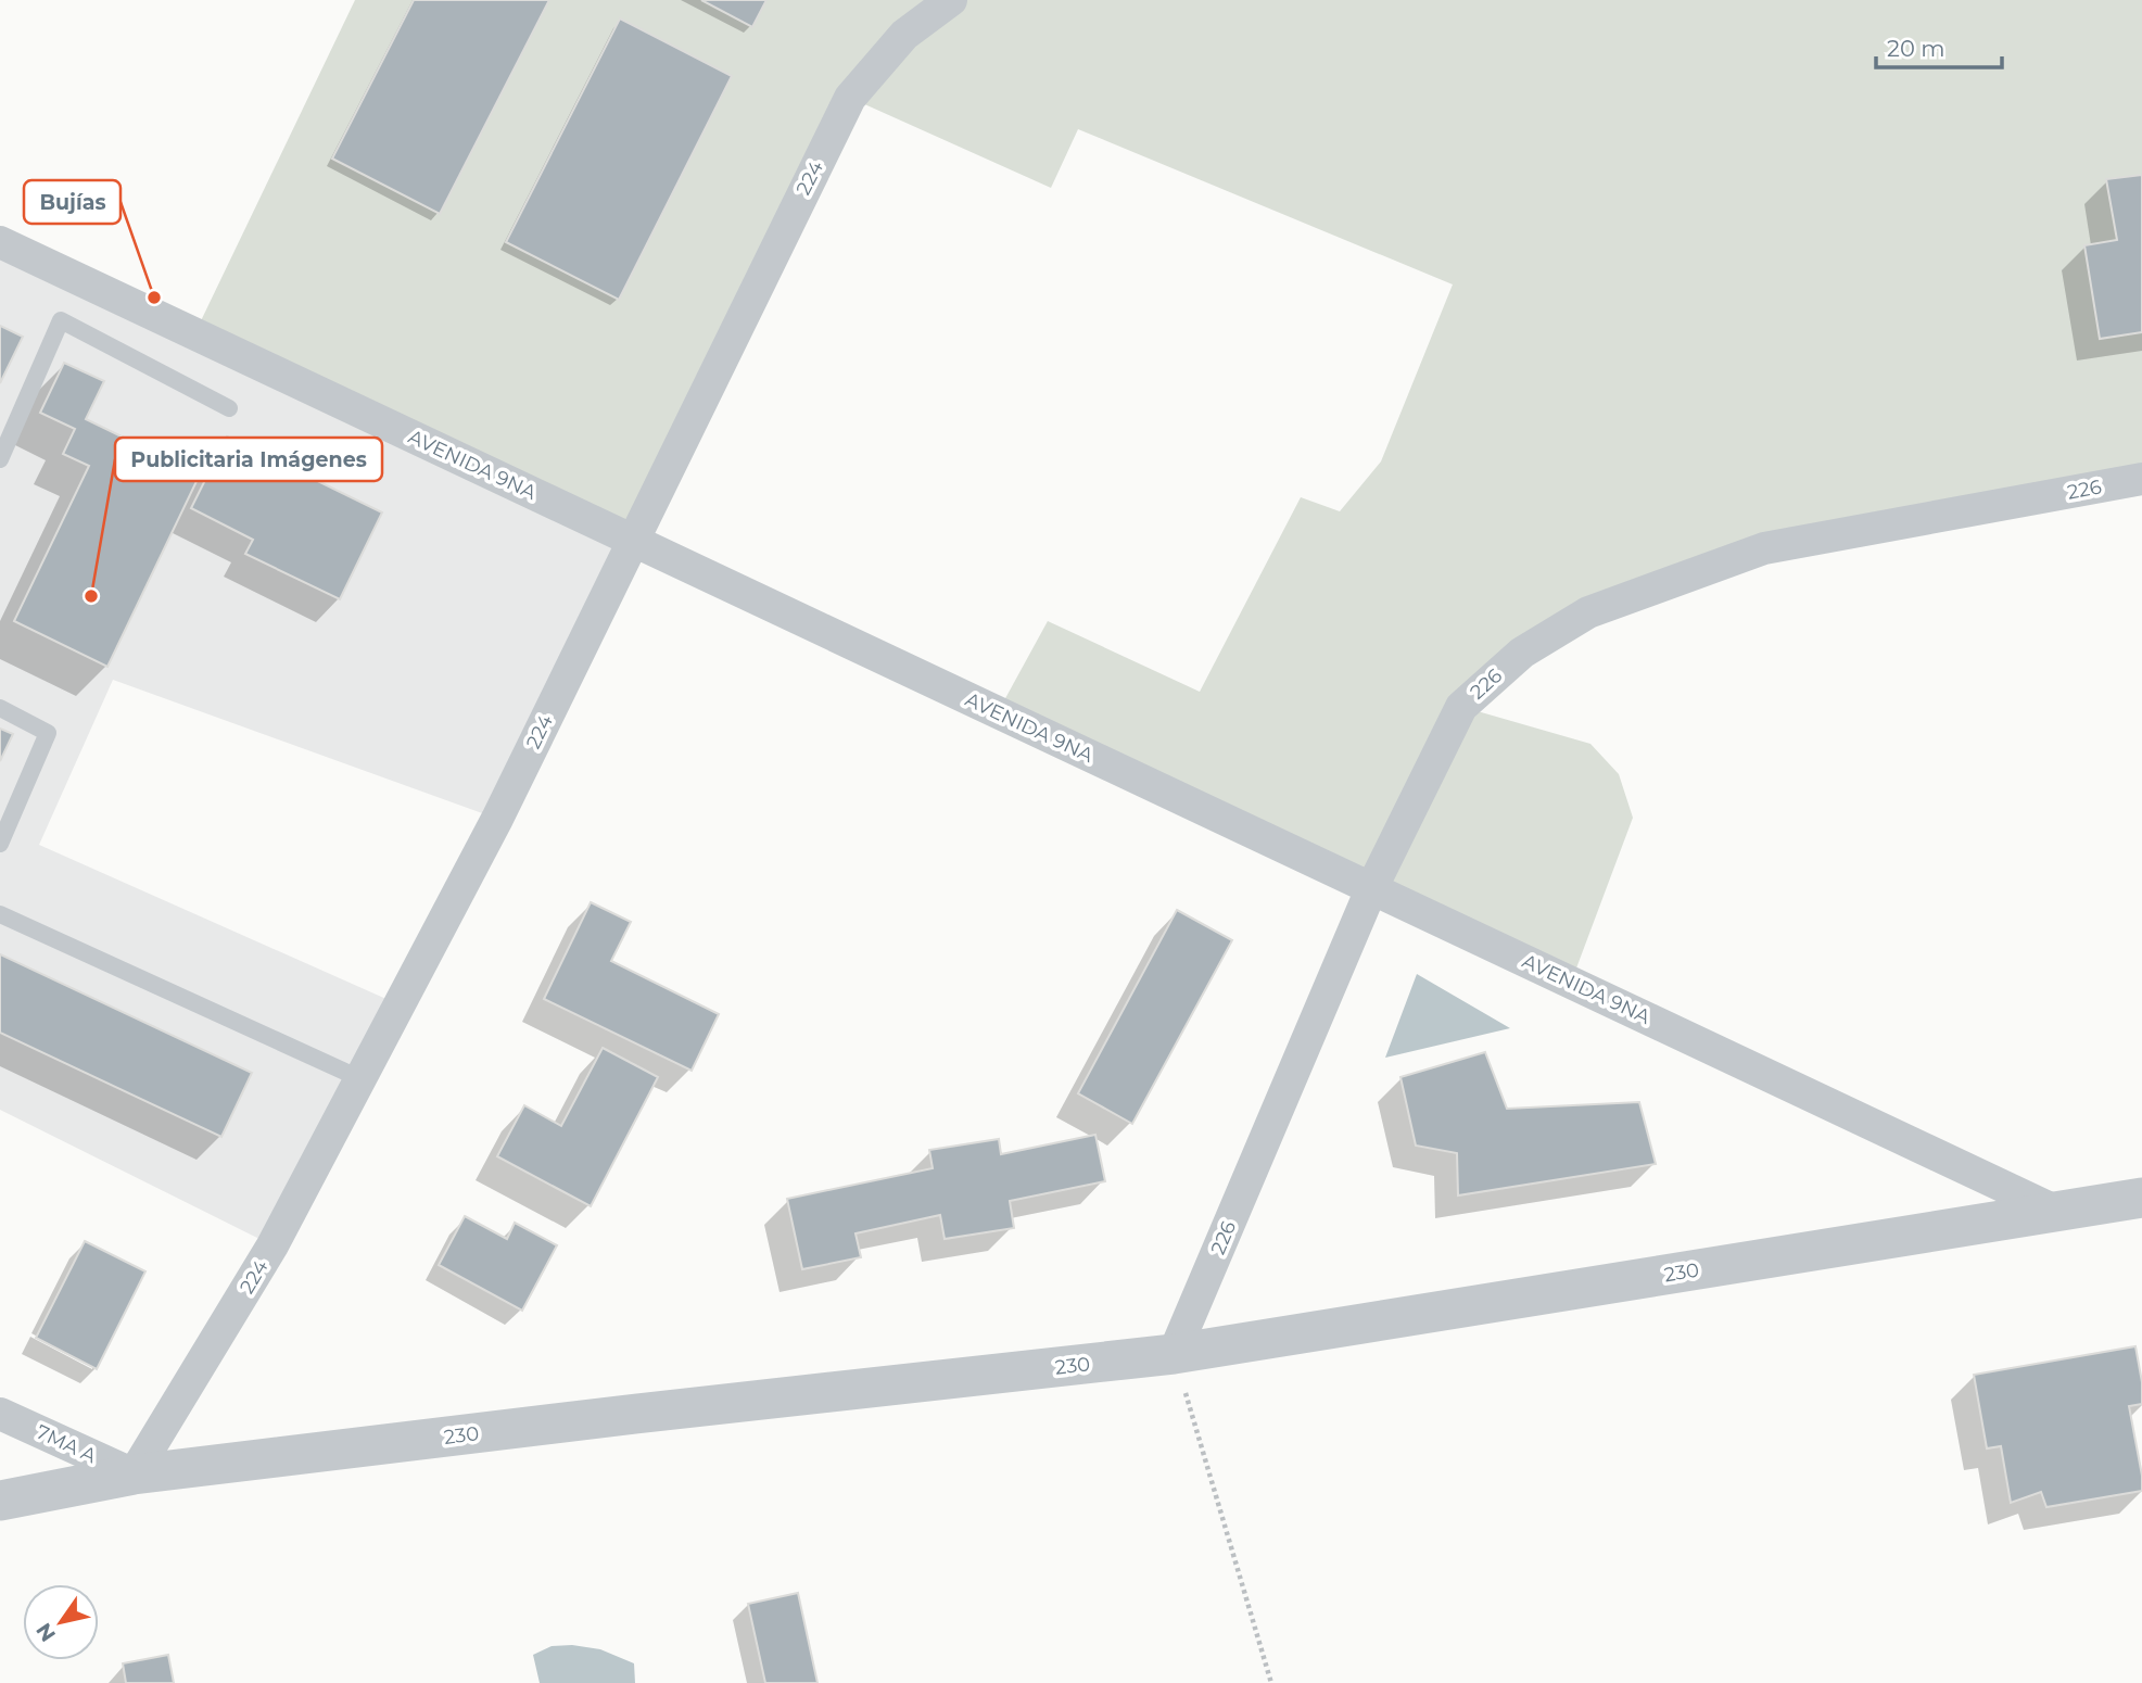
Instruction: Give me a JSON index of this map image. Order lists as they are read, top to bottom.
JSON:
{
  "streets": {
    "street": [
      "224",
      "AVENIDA 9NA",
      "226",
      "230",
      "7MA A"
    ]
  },
  "crossings": [
    ["224", "AVENIDA 9NA"],
    ["224", "230"],
    ["224", "7MA A"],
    ["AVENIDA 9NA", "226"],
    ["AVENIDA 9NA", "230"],
    ["226", "230"],
    ["230", "7MA A"]
  ],
  "places": ["Bujías", "Publicitaria Imágenes"],
  "scale_bar": "20 m",
  "north": "bottom left"
}
